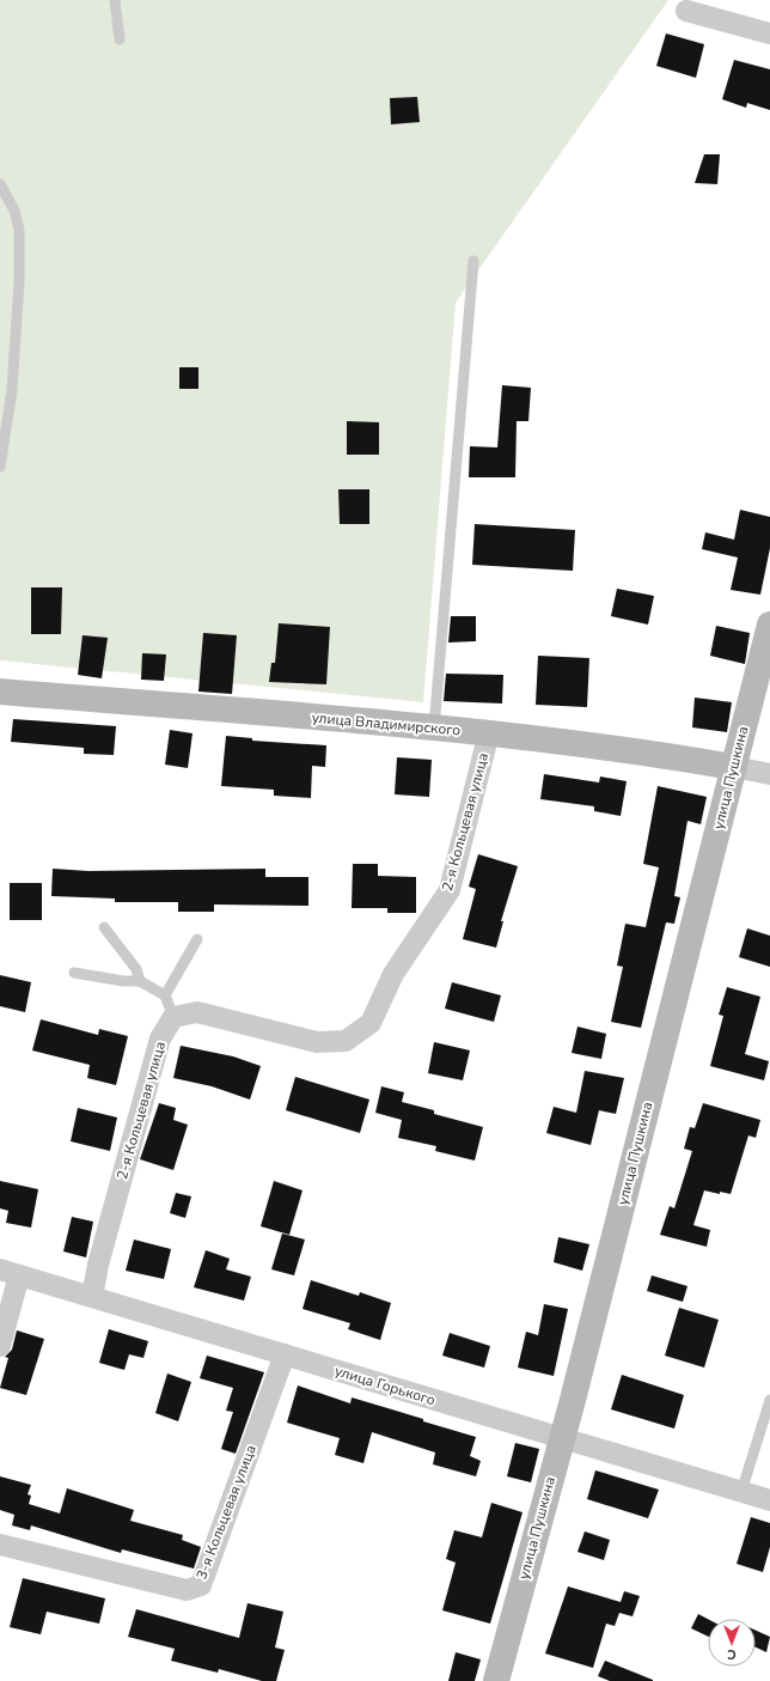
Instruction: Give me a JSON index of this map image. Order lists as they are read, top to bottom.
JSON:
{
  "streets": {
    "street": [
      "улица Владимирского",
      "улица Пушкина",
      "2-я Кольцевая улица",
      "улица Горького",
      "3-я Кольцевая улица"
    ]
  },
  "crossings": [
    ["улица Владимирского", "улица Пушкина"],
    ["улица Владимирского", "2-я Кольцевая улица"],
    ["улица Пушкина", "улица Горького"],
    ["2-я Кольцевая улица", "улица Горького"],
    ["улица Горького", "3-я Кольцевая улица"]
  ],
  "north": "bottom"
}
